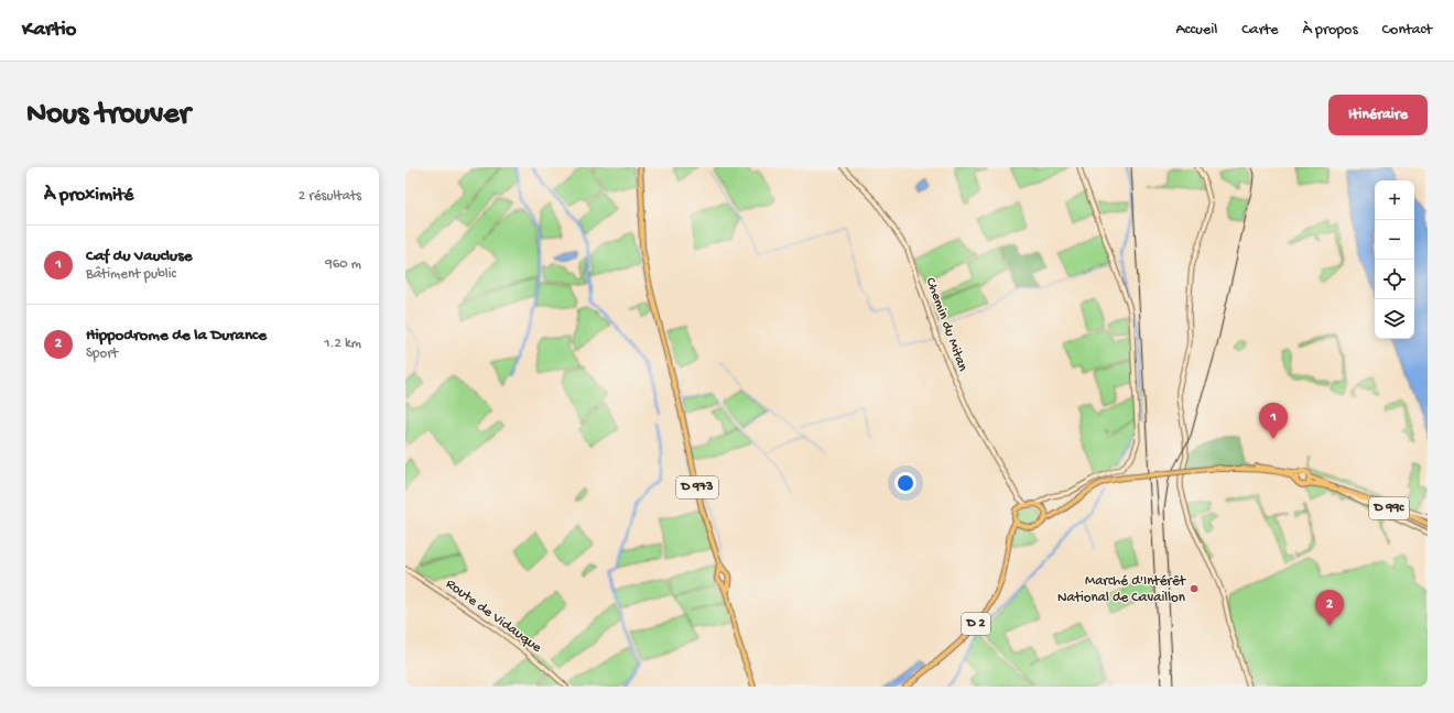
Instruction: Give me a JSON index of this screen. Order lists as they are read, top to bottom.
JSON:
{
  "streets": {
    "main road": ["D 973", "D 99c", "D 2"],
    "street": ["Chemin du Mitan", "Route de Vidauque"]
  },
  "crossings": [
    ["Chemin du Mitan", "D 2"]
  ],
  "places": ["Marché d'Intérêt National de Cavaillon"],
  "page": {
    "header": "Kartio",
    "nav": [
      "Accueil",
      "Carte",
      "À propos",
      "Contact"
    ],
    "buttons": "Itinéraire",
    "title": "Nous trouver",
    "heading": ["À proximité", "2 résultats"],
    "map_buttons": ["+", "−"],
    "list": [
      {
        "mark": "1",
        "name": "Caf du Vaucluse",
        "note": "Bâtiment public",
        "value": "960 m"
      },
      {
        "mark": "2",
        "name": "Hippodrome de la Durance",
        "note": "Sport",
        "value": "1.2 km"
      }
    ],
    "pins": ["1", "2"]
  }
}
